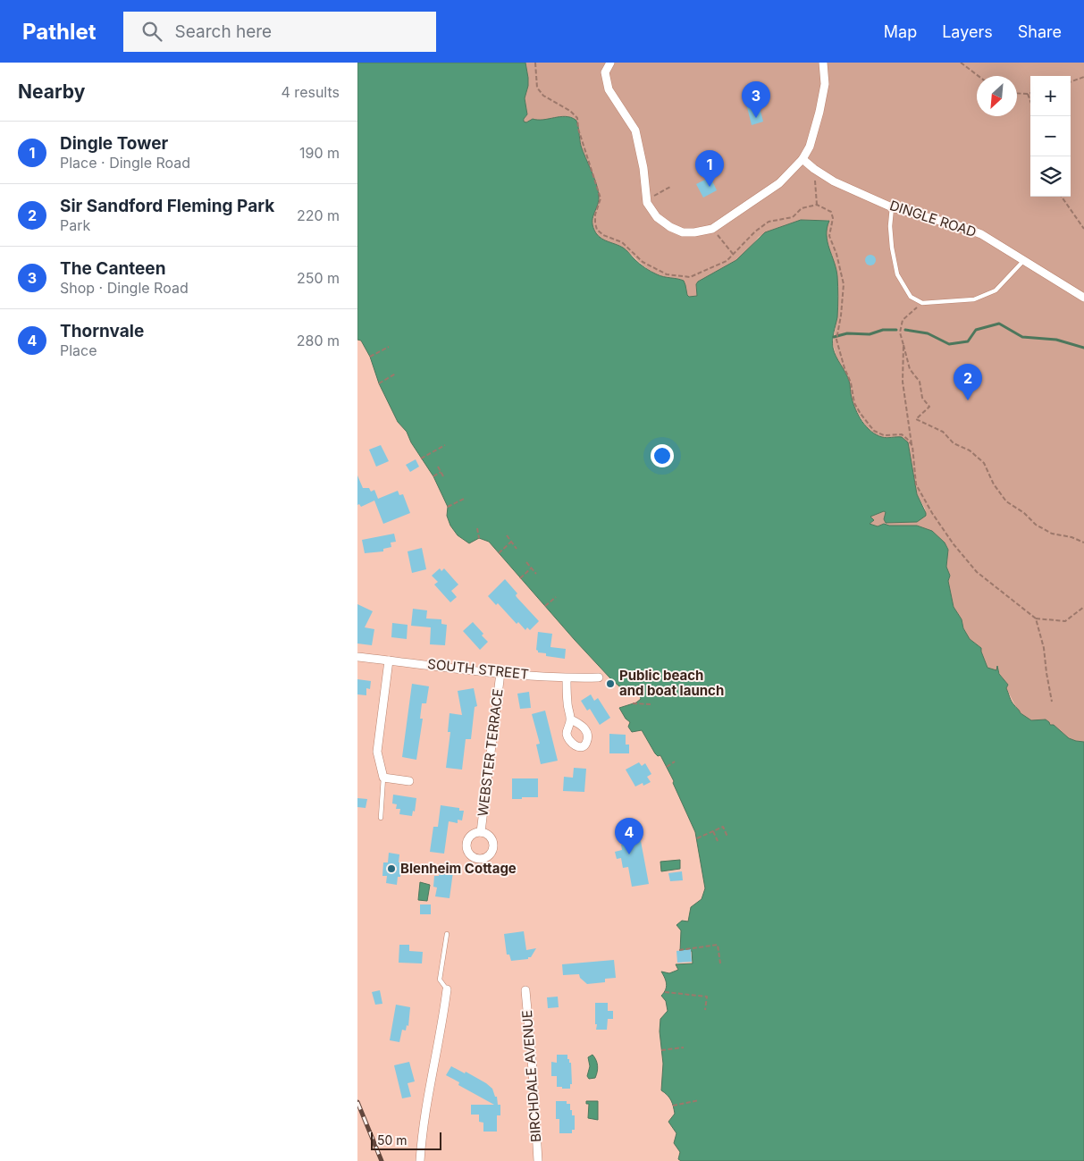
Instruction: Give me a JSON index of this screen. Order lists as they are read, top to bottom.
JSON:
{
  "streets": {
    "street": [
      "DINGLE ROAD",
      "SOUTH STREET",
      "WEBSTER TERRACE",
      "BIRCHDALE AVENUE"
    ]
  },
  "crossings": [
    ["SOUTH STREET", "WEBSTER TERRACE"]
  ],
  "places": ["Public beach and boat launch", "Blenheim Cottage"],
  "scale_bar": "50 m",
  "north": "bottom left",
  "page": {
    "header": "Pathlet",
    "search": "Search here",
    "nav": ["Map", "Layers", "Share"],
    "heading": ["Nearby", "4 results"],
    "map_buttons": ["+", "−"],
    "pins": [
      "3",
      "1",
      "2",
      "4"
    ],
    "list": [
      {
        "mark": "1",
        "name": "Dingle Tower",
        "note": "Place · Dingle Road",
        "value": "190 m"
      },
      {
        "mark": "2",
        "name": "Sir Sandford Fleming Park",
        "note": "Park",
        "value": "220 m"
      },
      {
        "mark": "3",
        "name": "The Canteen",
        "note": "Shop · Dingle Road",
        "value": "250 m"
      },
      {
        "mark": "4",
        "name": "Thornvale",
        "note": "Place",
        "value": "280 m"
      }
    ],
    "scale": "50 m"
  }
}
